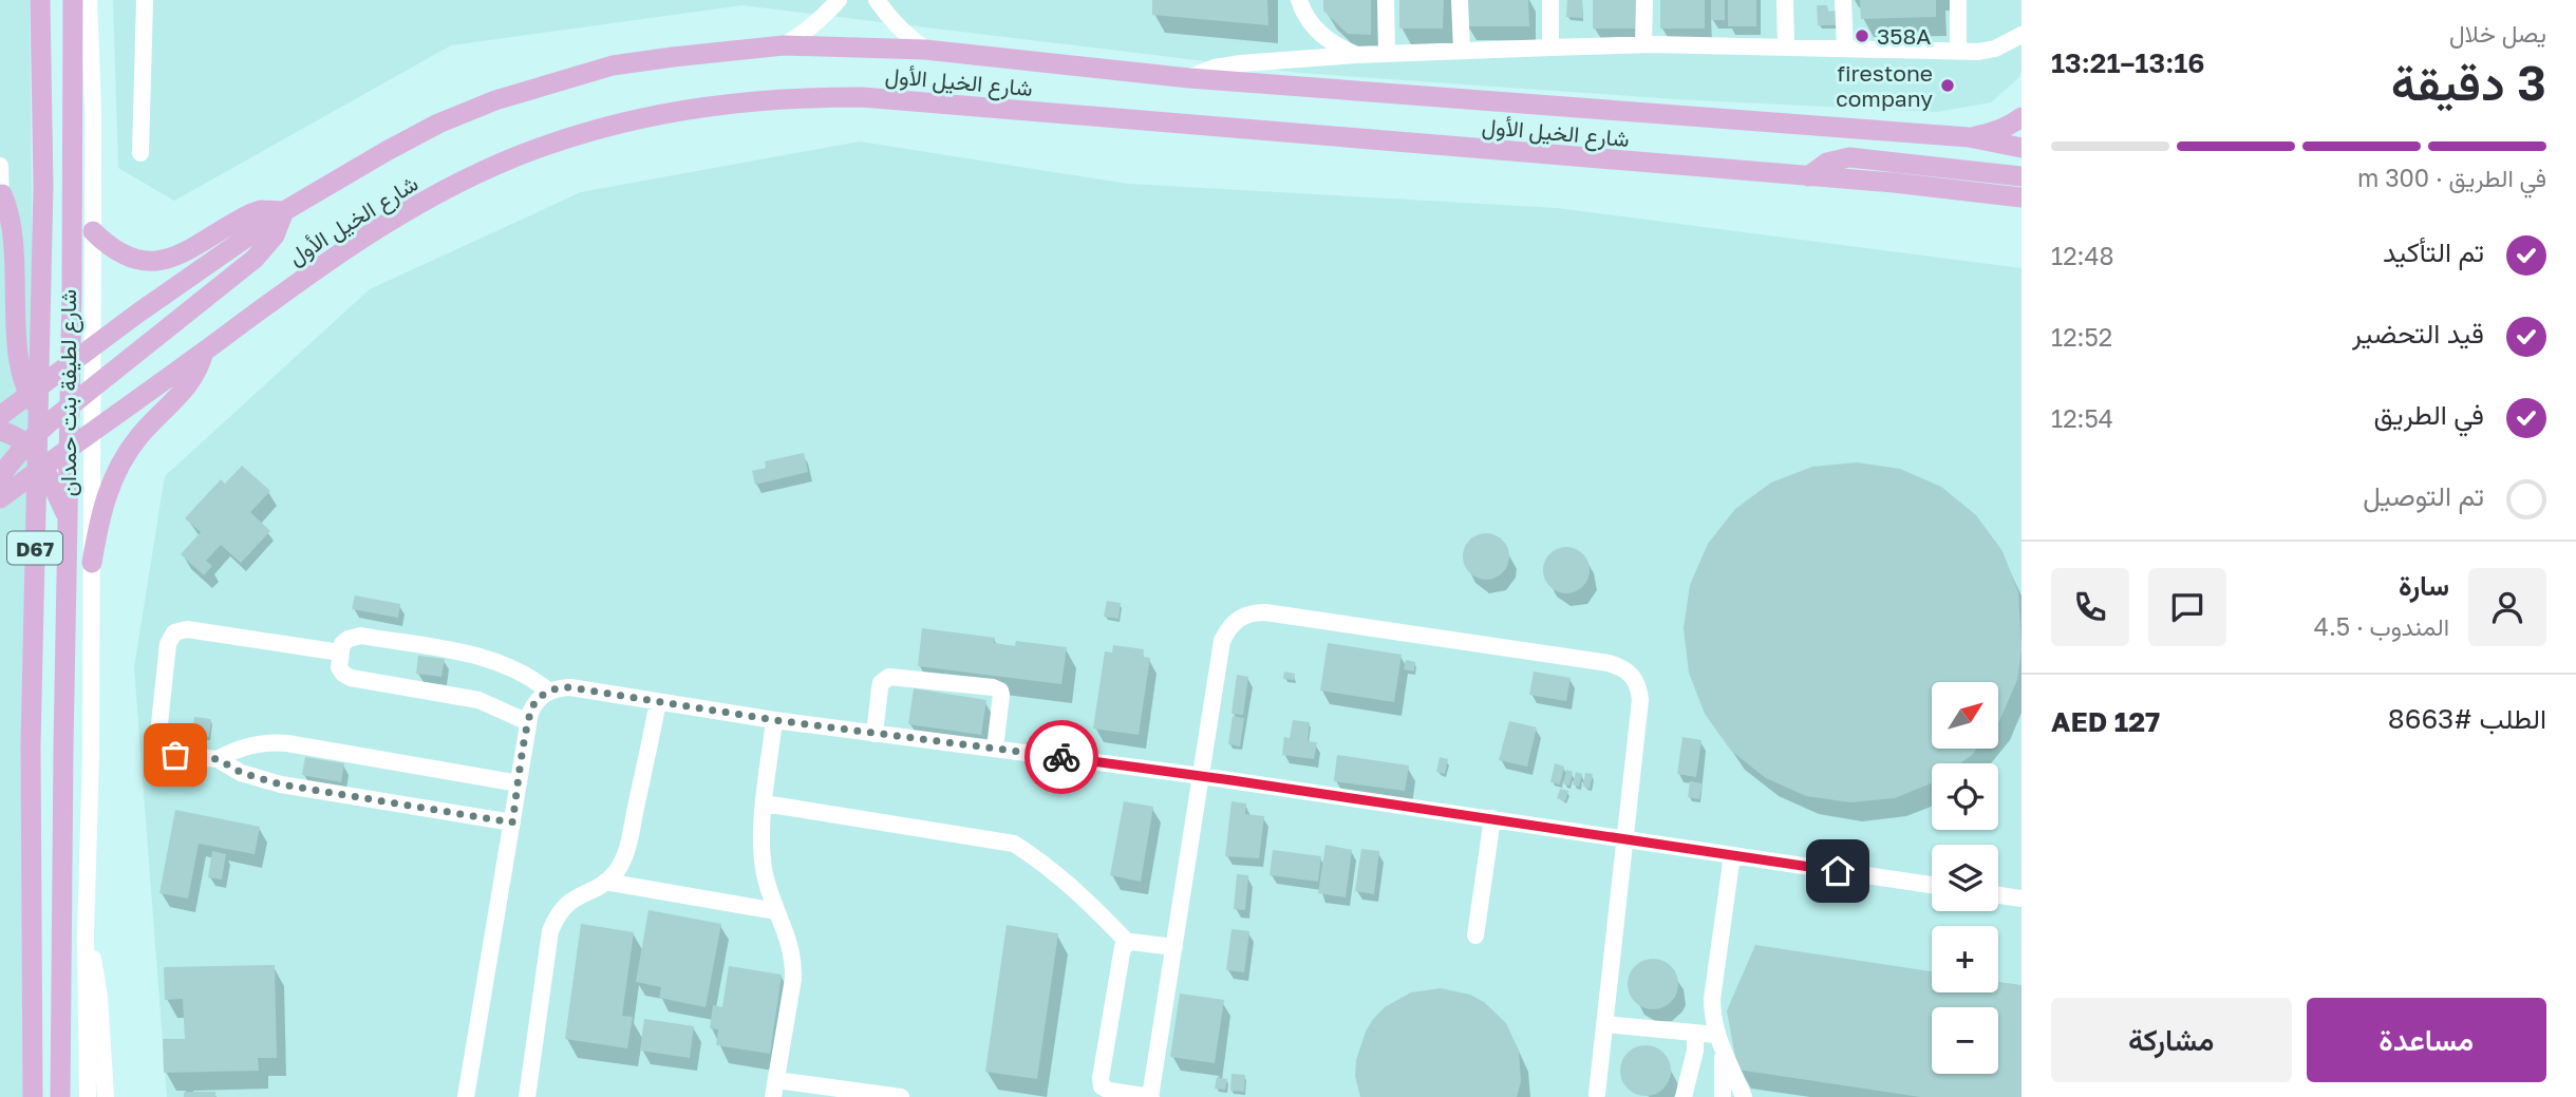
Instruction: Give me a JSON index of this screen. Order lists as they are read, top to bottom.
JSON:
{
  "streets": {
    "main road": ["شارع الخيل الأول", "شارع لطيفة بنت حمدان", "D67"]
  },
  "crossings": [
    ["شارع الخيل الأول", "شارع لطيفة بنت حمدان"]
  ],
  "places": ["358A", "firestone company"],
  "north": "top right",
  "page": {
    "heading": ["3 دقيقة", "يصل خلال", "13:16–13:21"],
    "panel": [
      "سارة",
      "المندوب · 4.5",
      "الطلب #8663",
      "AED 127"
    ],
    "bar": "في الطريق · 300 m",
    "list": [
      ["تم التأكيد", "12:48"],
      ["قيد التحضير", "12:52"],
      ["في الطريق", "12:54"],
      "تم التوصيل"
    ],
    "map_buttons": ["+", "−"],
    "buttons": ["مساعدة", "مشاركة"]
  }
}
